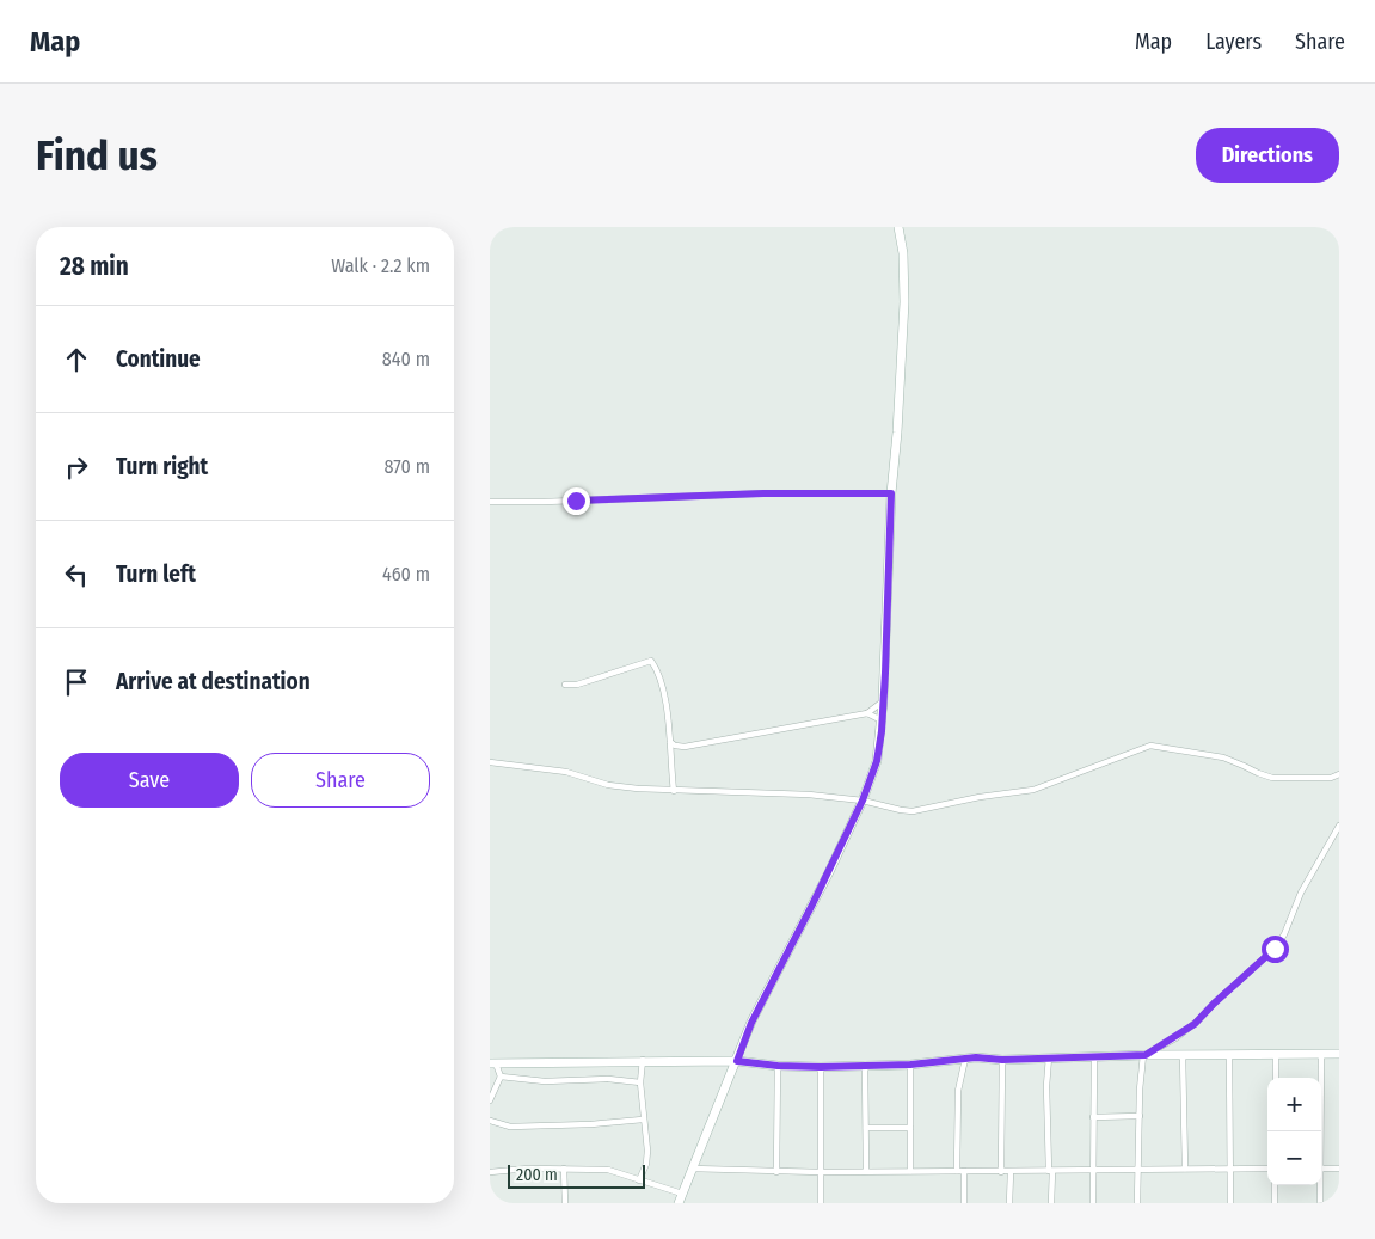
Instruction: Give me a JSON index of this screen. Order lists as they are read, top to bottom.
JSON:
{
  "scale_bar": "200 m",
  "page": {
    "header": "Map",
    "nav": ["Map", "Layers", "Share"],
    "buttons": [
      "Directions",
      ["Save", "Share"]
    ],
    "title": "Find us",
    "heading": ["28 min", "Walk · 2.2 km"],
    "list": [
      ["Continue", "840 m"],
      ["Turn right", "870 m"],
      ["Turn left", "460 m"],
      "Arrive at destination"
    ],
    "map_buttons": ["+", "−"],
    "scale": "200 m"
  }
}
